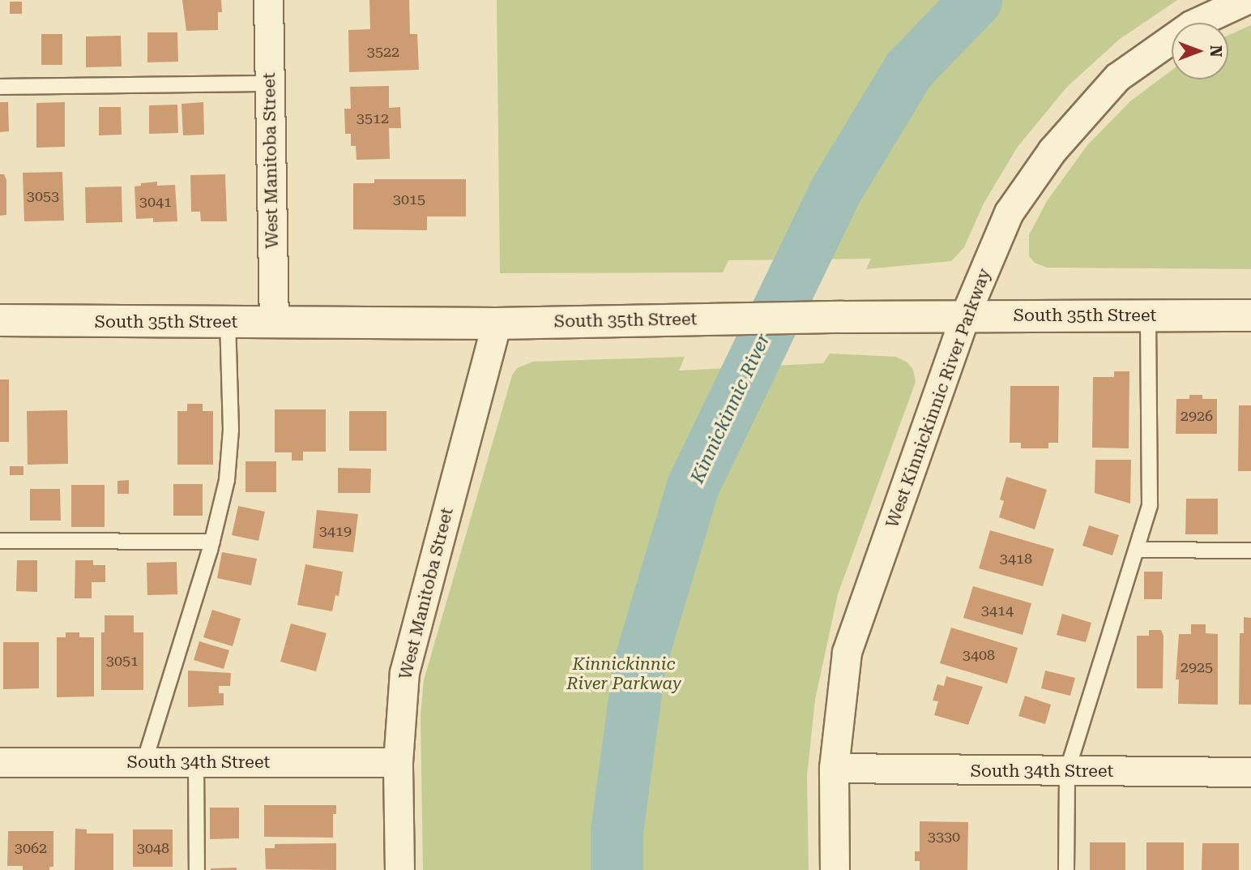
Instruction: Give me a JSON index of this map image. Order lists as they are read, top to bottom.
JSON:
{
  "streets": {
    "main road": ["South 35th Street"],
    "street": ["West Manitoba Street", "West Kinnickinnic River Parkway", "South 34th Street"]
  },
  "crossings": [
    ["West Manitoba Street", "South 35th Street"],
    ["West Manitoba Street", "South 34th Street"],
    ["South 35th Street", "West Kinnickinnic River Parkway"],
    ["West Kinnickinnic River Parkway", "South 34th Street"]
  ],
  "water": ["Kinnickinnic River"],
  "parks": ["Kinnickinnic River Parkway"],
  "house_numbers": [
    "3522",
    "3512",
    "3053",
    "3015",
    "3041",
    "2926",
    "3419",
    "3418",
    "3414",
    "3408",
    "3051",
    "2925",
    "3330",
    "3062",
    "3048"
  ],
  "north": "right"
}
